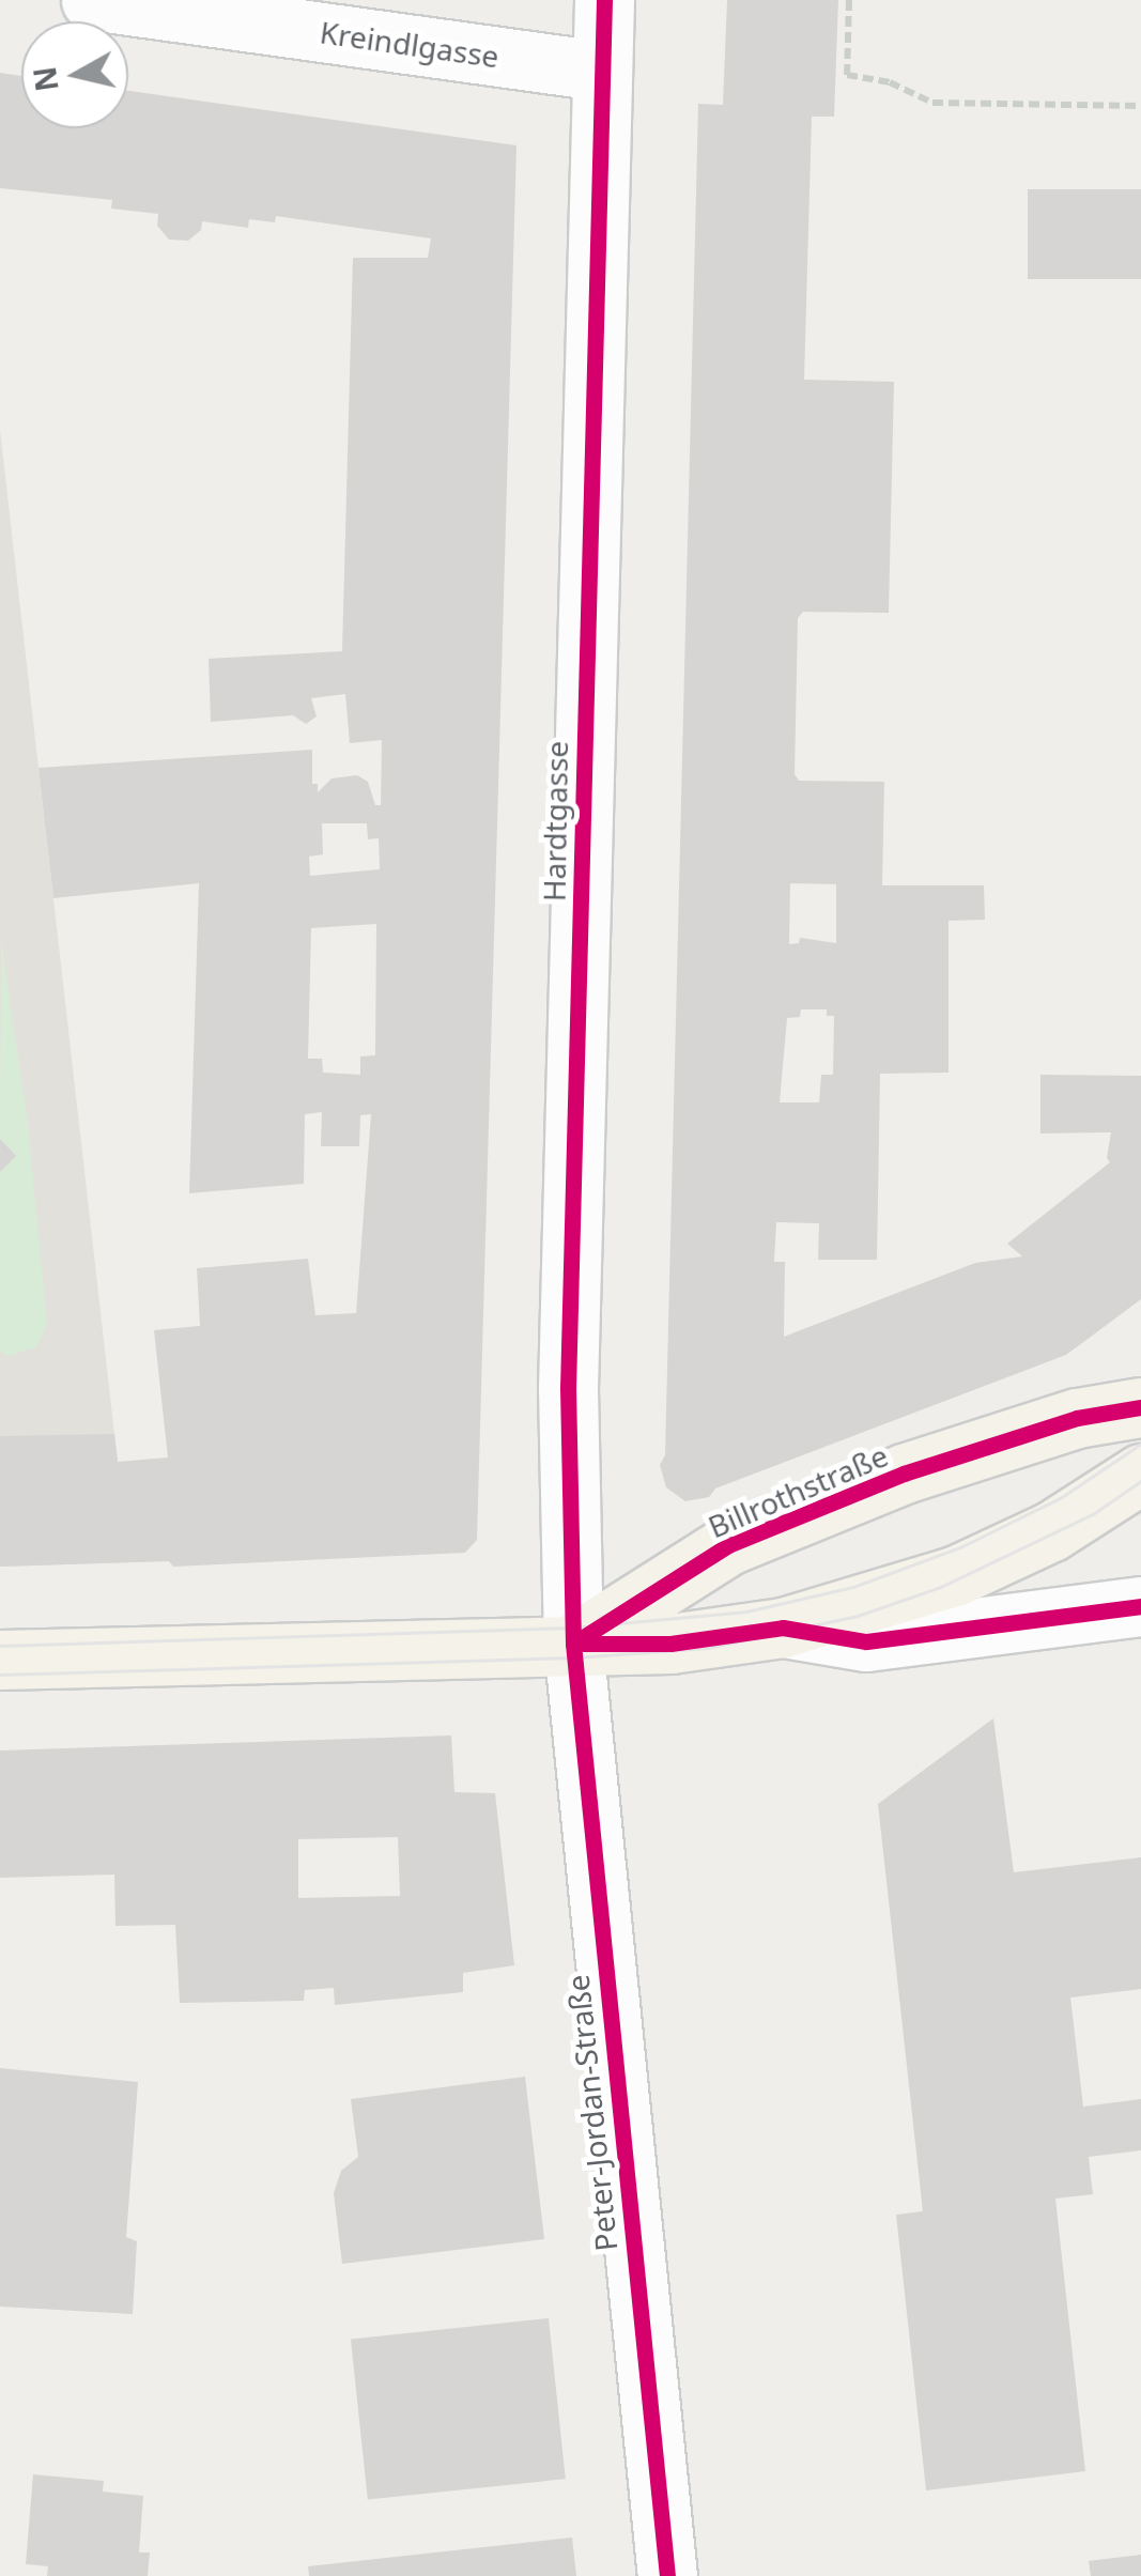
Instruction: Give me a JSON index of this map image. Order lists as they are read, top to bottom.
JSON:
{
  "streets": {
    "main road": ["Billrothstraße"],
    "street": ["Kreindlgasse", "Hardtgasse", "Peter-Jordan-Straße"]
  },
  "crossings": [
    ["Kreindlgasse", "Hardtgasse"],
    ["Hardtgasse", "Billrothstraße"],
    ["Hardtgasse", "Peter-Jordan-Straße"],
    ["Billrothstraße", "Peter-Jordan-Straße"]
  ],
  "north": "left"
}
